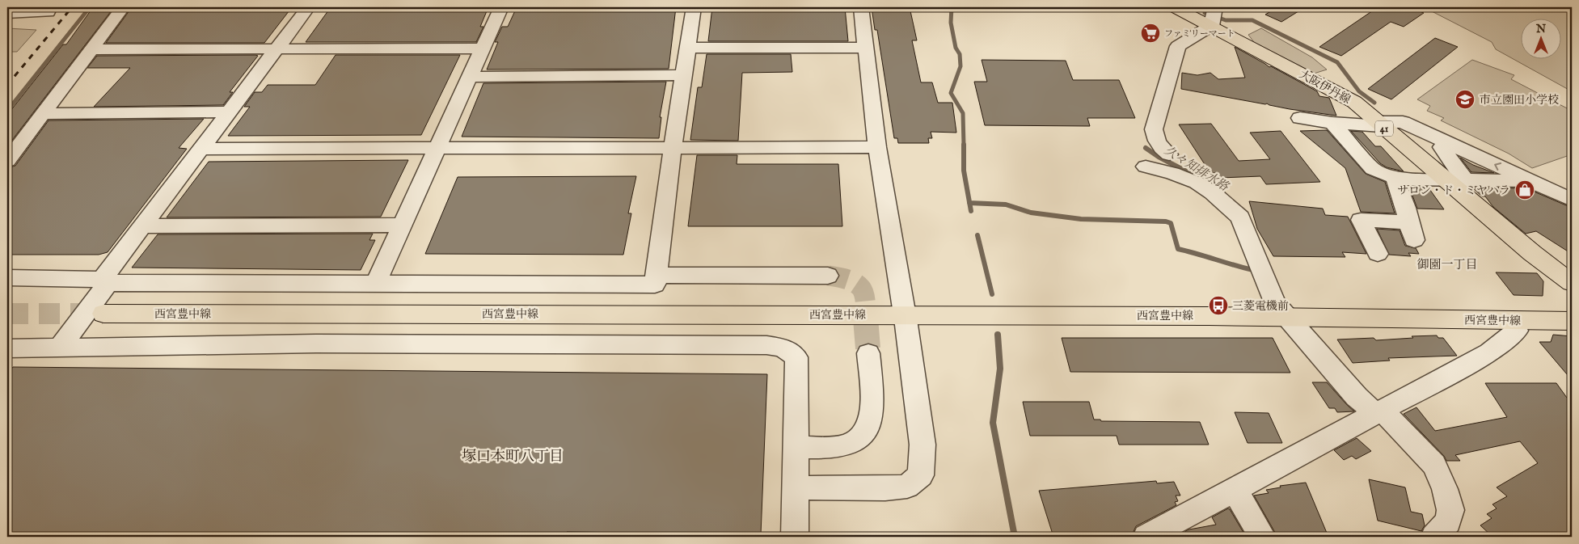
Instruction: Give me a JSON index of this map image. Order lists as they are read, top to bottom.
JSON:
{
  "streets": {
    "main road": ["大阪伊丹線", "41", "西宮豊中線"]
  },
  "districts": ["御園一丁目", "塚口本町八丁目"],
  "water": ["久々知排水路"],
  "places": {
    "supermarket": ["ファミリーマート"],
    "school or university": ["市立園田小学校"],
    "shop": ["サロン・ド・ミヤハラ"],
    "bus stop": ["三菱電機前"]
  },
  "north": "top"
}
